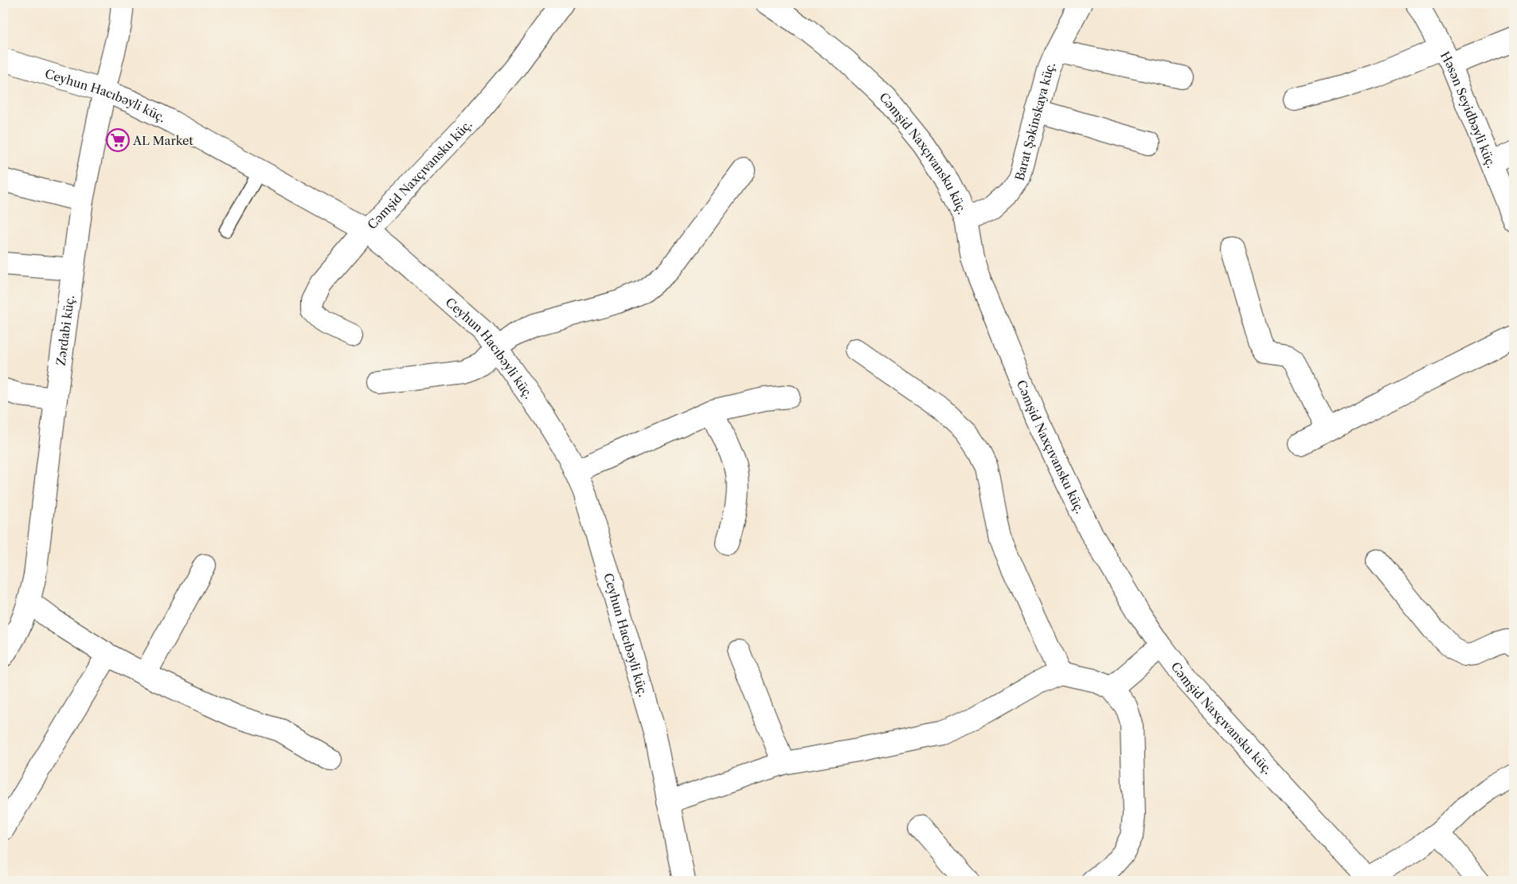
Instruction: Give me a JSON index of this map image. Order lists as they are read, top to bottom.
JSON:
{
  "streets": {
    "street": [
      "Ceyhun Hacıbəyli küç.",
      "Həsən Seyidbəyli küç.",
      "Barat Şəkinskaya küç.",
      "Cəmşid Naxçıvansku küç.",
      "Zərdabi küç."
    ]
  },
  "crossings": [
    ["Ceyhun Hacıbəyli küç.", "Cəmşid Naxçıvansku küç."],
    ["Ceyhun Hacıbəyli küç.", "Zərdabi küç."],
    ["Barat Şəkinskaya küç.", "Cəmşid Naxçıvansku küç."]
  ],
  "places": {
    "supermarket": ["AL Market"]
  }
}
